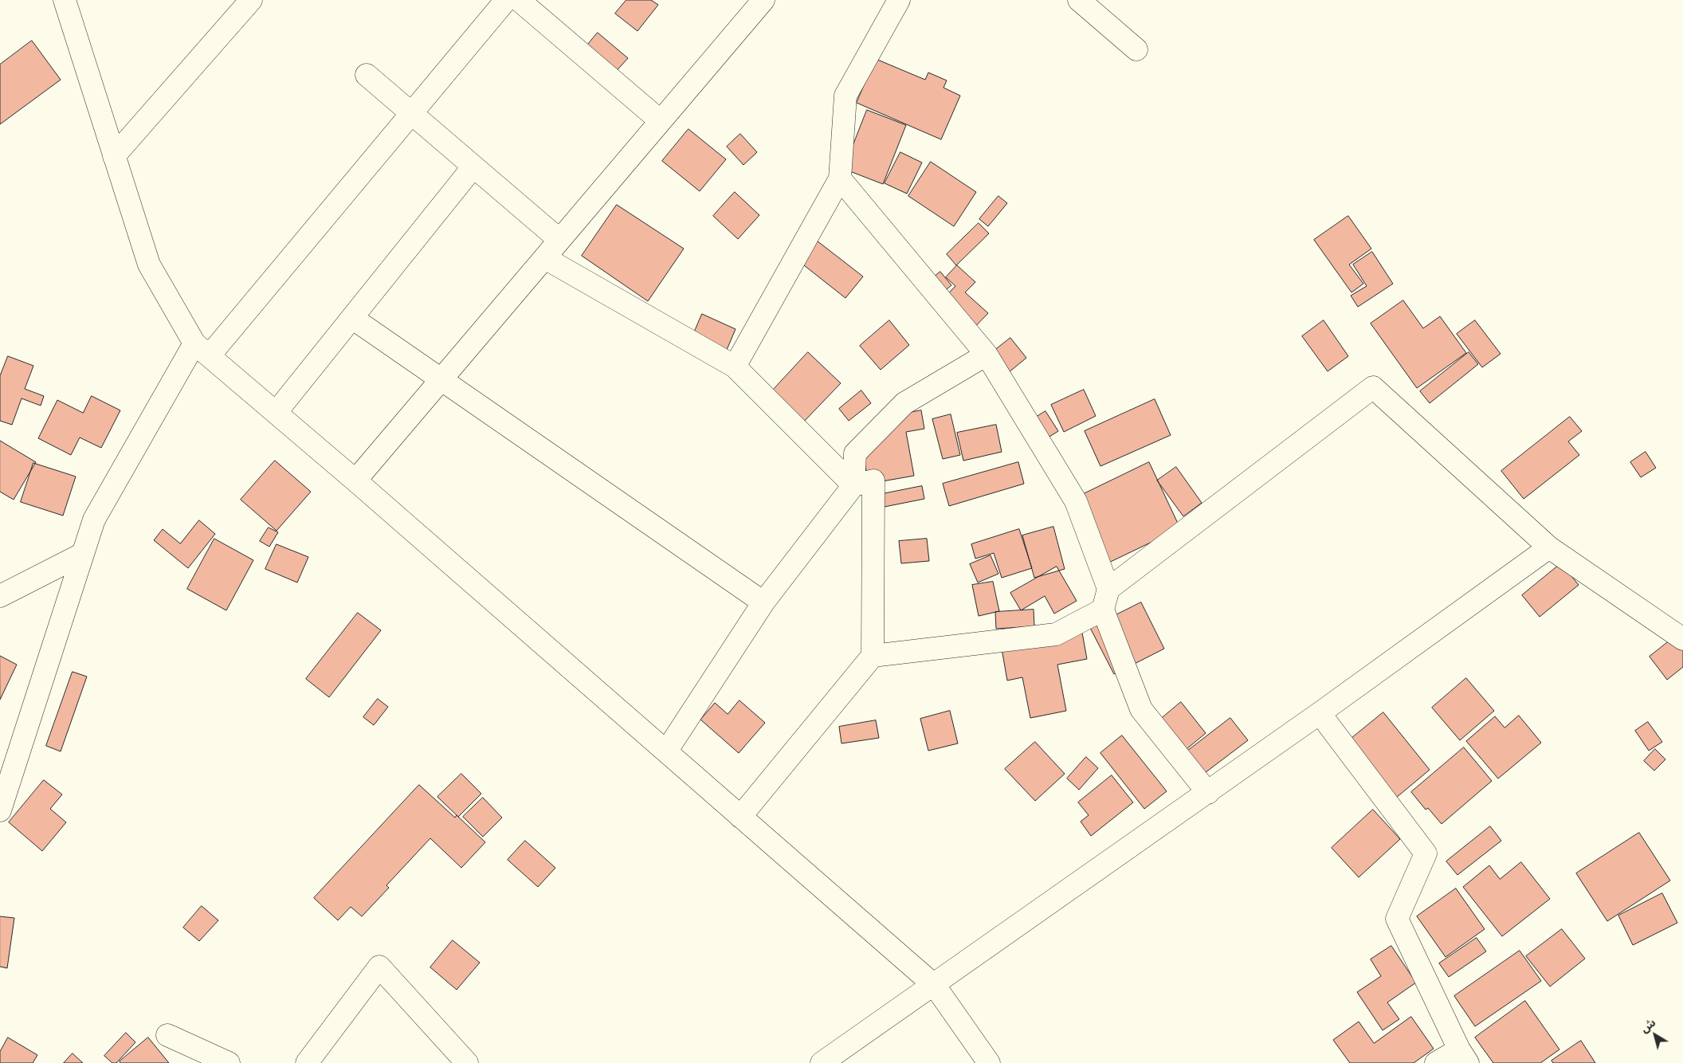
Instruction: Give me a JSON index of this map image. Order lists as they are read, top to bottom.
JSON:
{
  "north": "top left"
}
